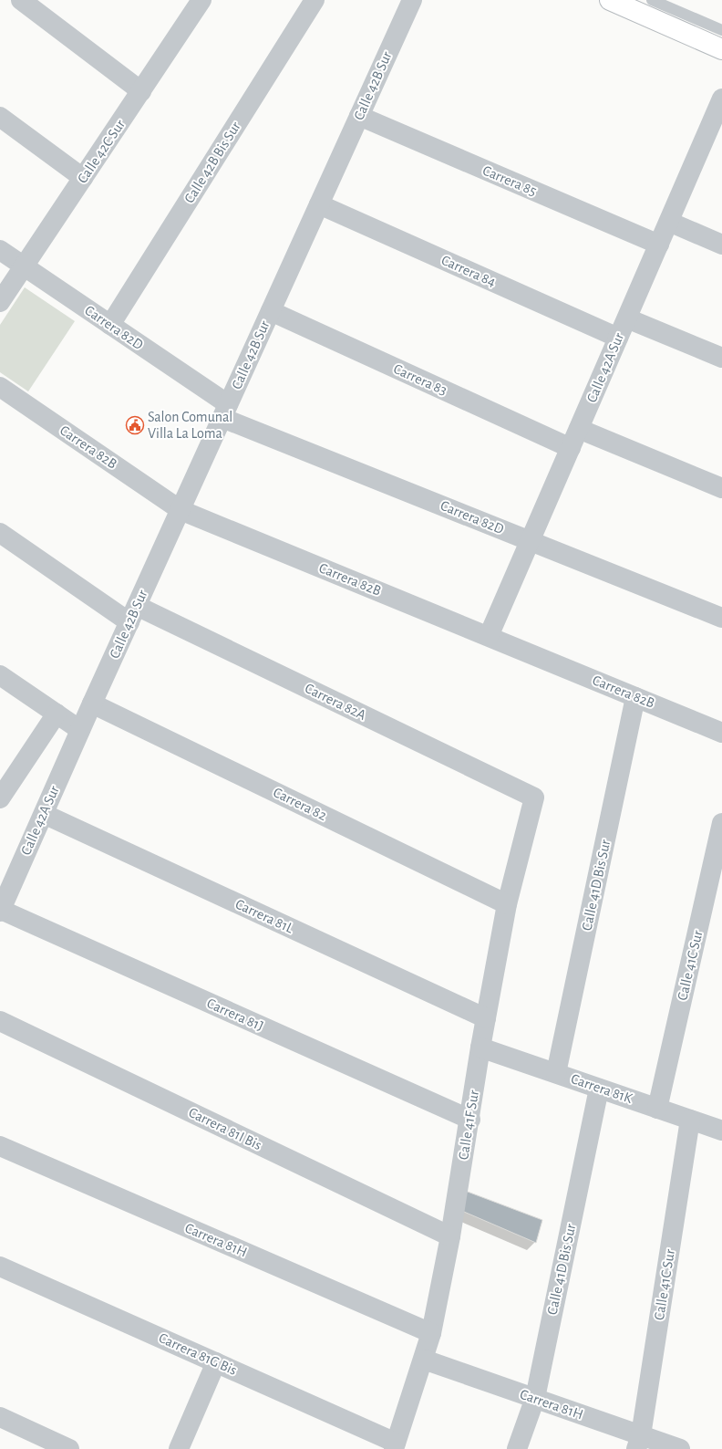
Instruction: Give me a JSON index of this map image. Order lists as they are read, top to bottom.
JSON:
{
  "streets": {
    "street": [
      "Calle 42B Sur",
      "Calle 42C Sur",
      "Calle 42B Bis Sur",
      "Carrera 85",
      "Carrera 84",
      "Carrera 82D",
      "Calle 42A Sur",
      "Carrera 83",
      "Carrera 82B",
      "Carrera 82A",
      "Carrera 82",
      "Calle 41D Bis Sur",
      "Carrera 81L",
      "Calle 41C Sur",
      "Carrera 81J",
      "Carrera 81K",
      "Calle 41F Sur",
      "Carrera 81I Bis",
      "Carrera 81H",
      "Carrera 81G Bis"
    ]
  },
  "crossings": [
    ["Calle 42B Sur", "Carrera 85"],
    ["Calle 42B Sur", "Carrera 84"],
    ["Calle 42B Sur", "Carrera 82D"],
    ["Calle 42B Sur", "Calle 42A Sur"],
    ["Calle 42B Sur", "Carrera 83"],
    ["Calle 42B Sur", "Carrera 82B"],
    ["Calle 42B Sur", "Carrera 82A"],
    ["Calle 42B Sur", "Carrera 82"],
    ["Calle 42C Sur", "Carrera 82D"],
    ["Calle 42B Bis Sur", "Carrera 82D"],
    ["Carrera 85", "Calle 42A Sur"],
    ["Carrera 84", "Calle 42A Sur"],
    ["Carrera 82D", "Calle 42A Sur"],
    ["Calle 42A Sur", "Carrera 83"],
    ["Calle 42A Sur", "Carrera 82B"],
    ["Calle 42A Sur", "Carrera 81L"],
    ["Calle 42A Sur", "Carrera 81J"],
    ["Carrera 82B", "Calle 41D Bis Sur"],
    ["Carrera 82A", "Calle 41F Sur"],
    ["Carrera 82", "Calle 41F Sur"],
    ["Calle 41D Bis Sur", "Carrera 81K"],
    ["Calle 41D Bis Sur", "Carrera 81H"],
    ["Carrera 81L", "Calle 41F Sur"],
    ["Calle 41C Sur", "Carrera 81K"],
    ["Calle 41C Sur", "Carrera 81H"],
    ["Carrera 81J", "Calle 41F Sur"],
    ["Carrera 81K", "Calle 41F Sur"],
    ["Calle 41F Sur", "Carrera 81I Bis"],
    ["Calle 41F Sur", "Carrera 81H"],
    ["Calle 41F Sur", "Carrera 81G Bis"]
  ],
  "places": {
    "public building": ["Salon Comunal Villa La Loma"]
  }
}
